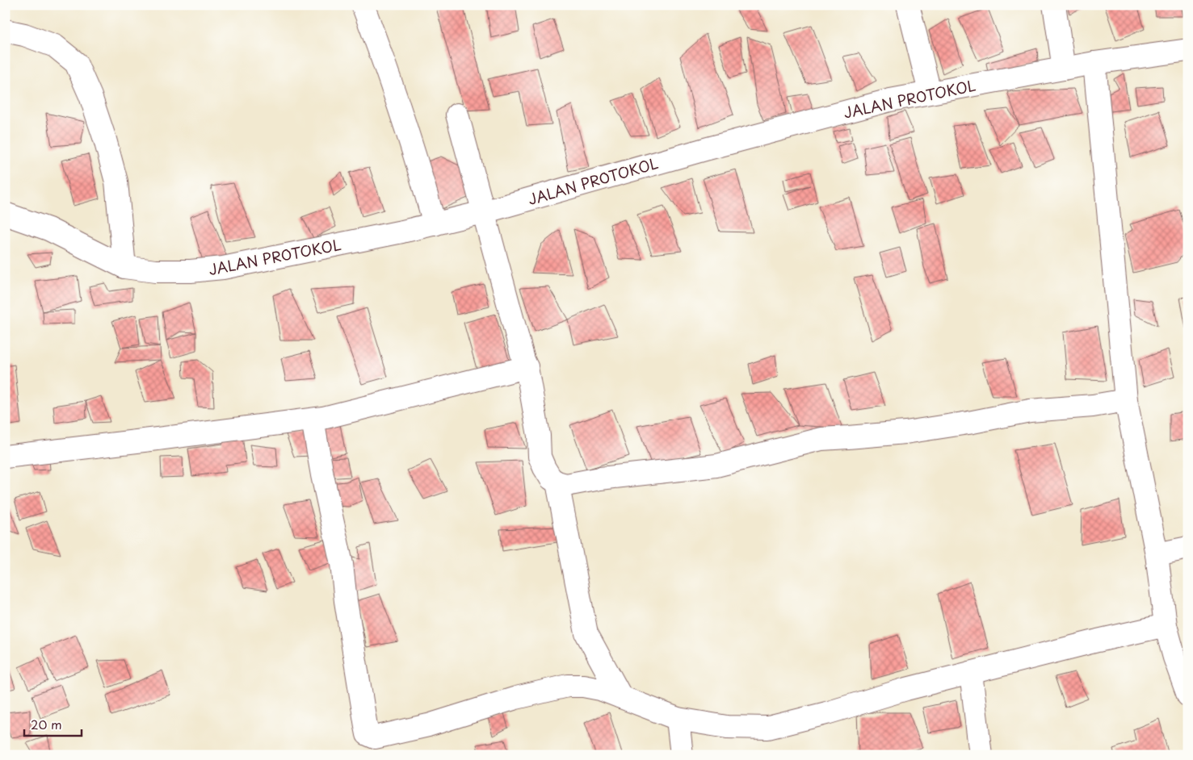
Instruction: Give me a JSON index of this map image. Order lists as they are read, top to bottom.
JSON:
{
  "streets": {
    "street": ["JALAN PROTOKOL"]
  },
  "scale_bar": "20 m"
}
